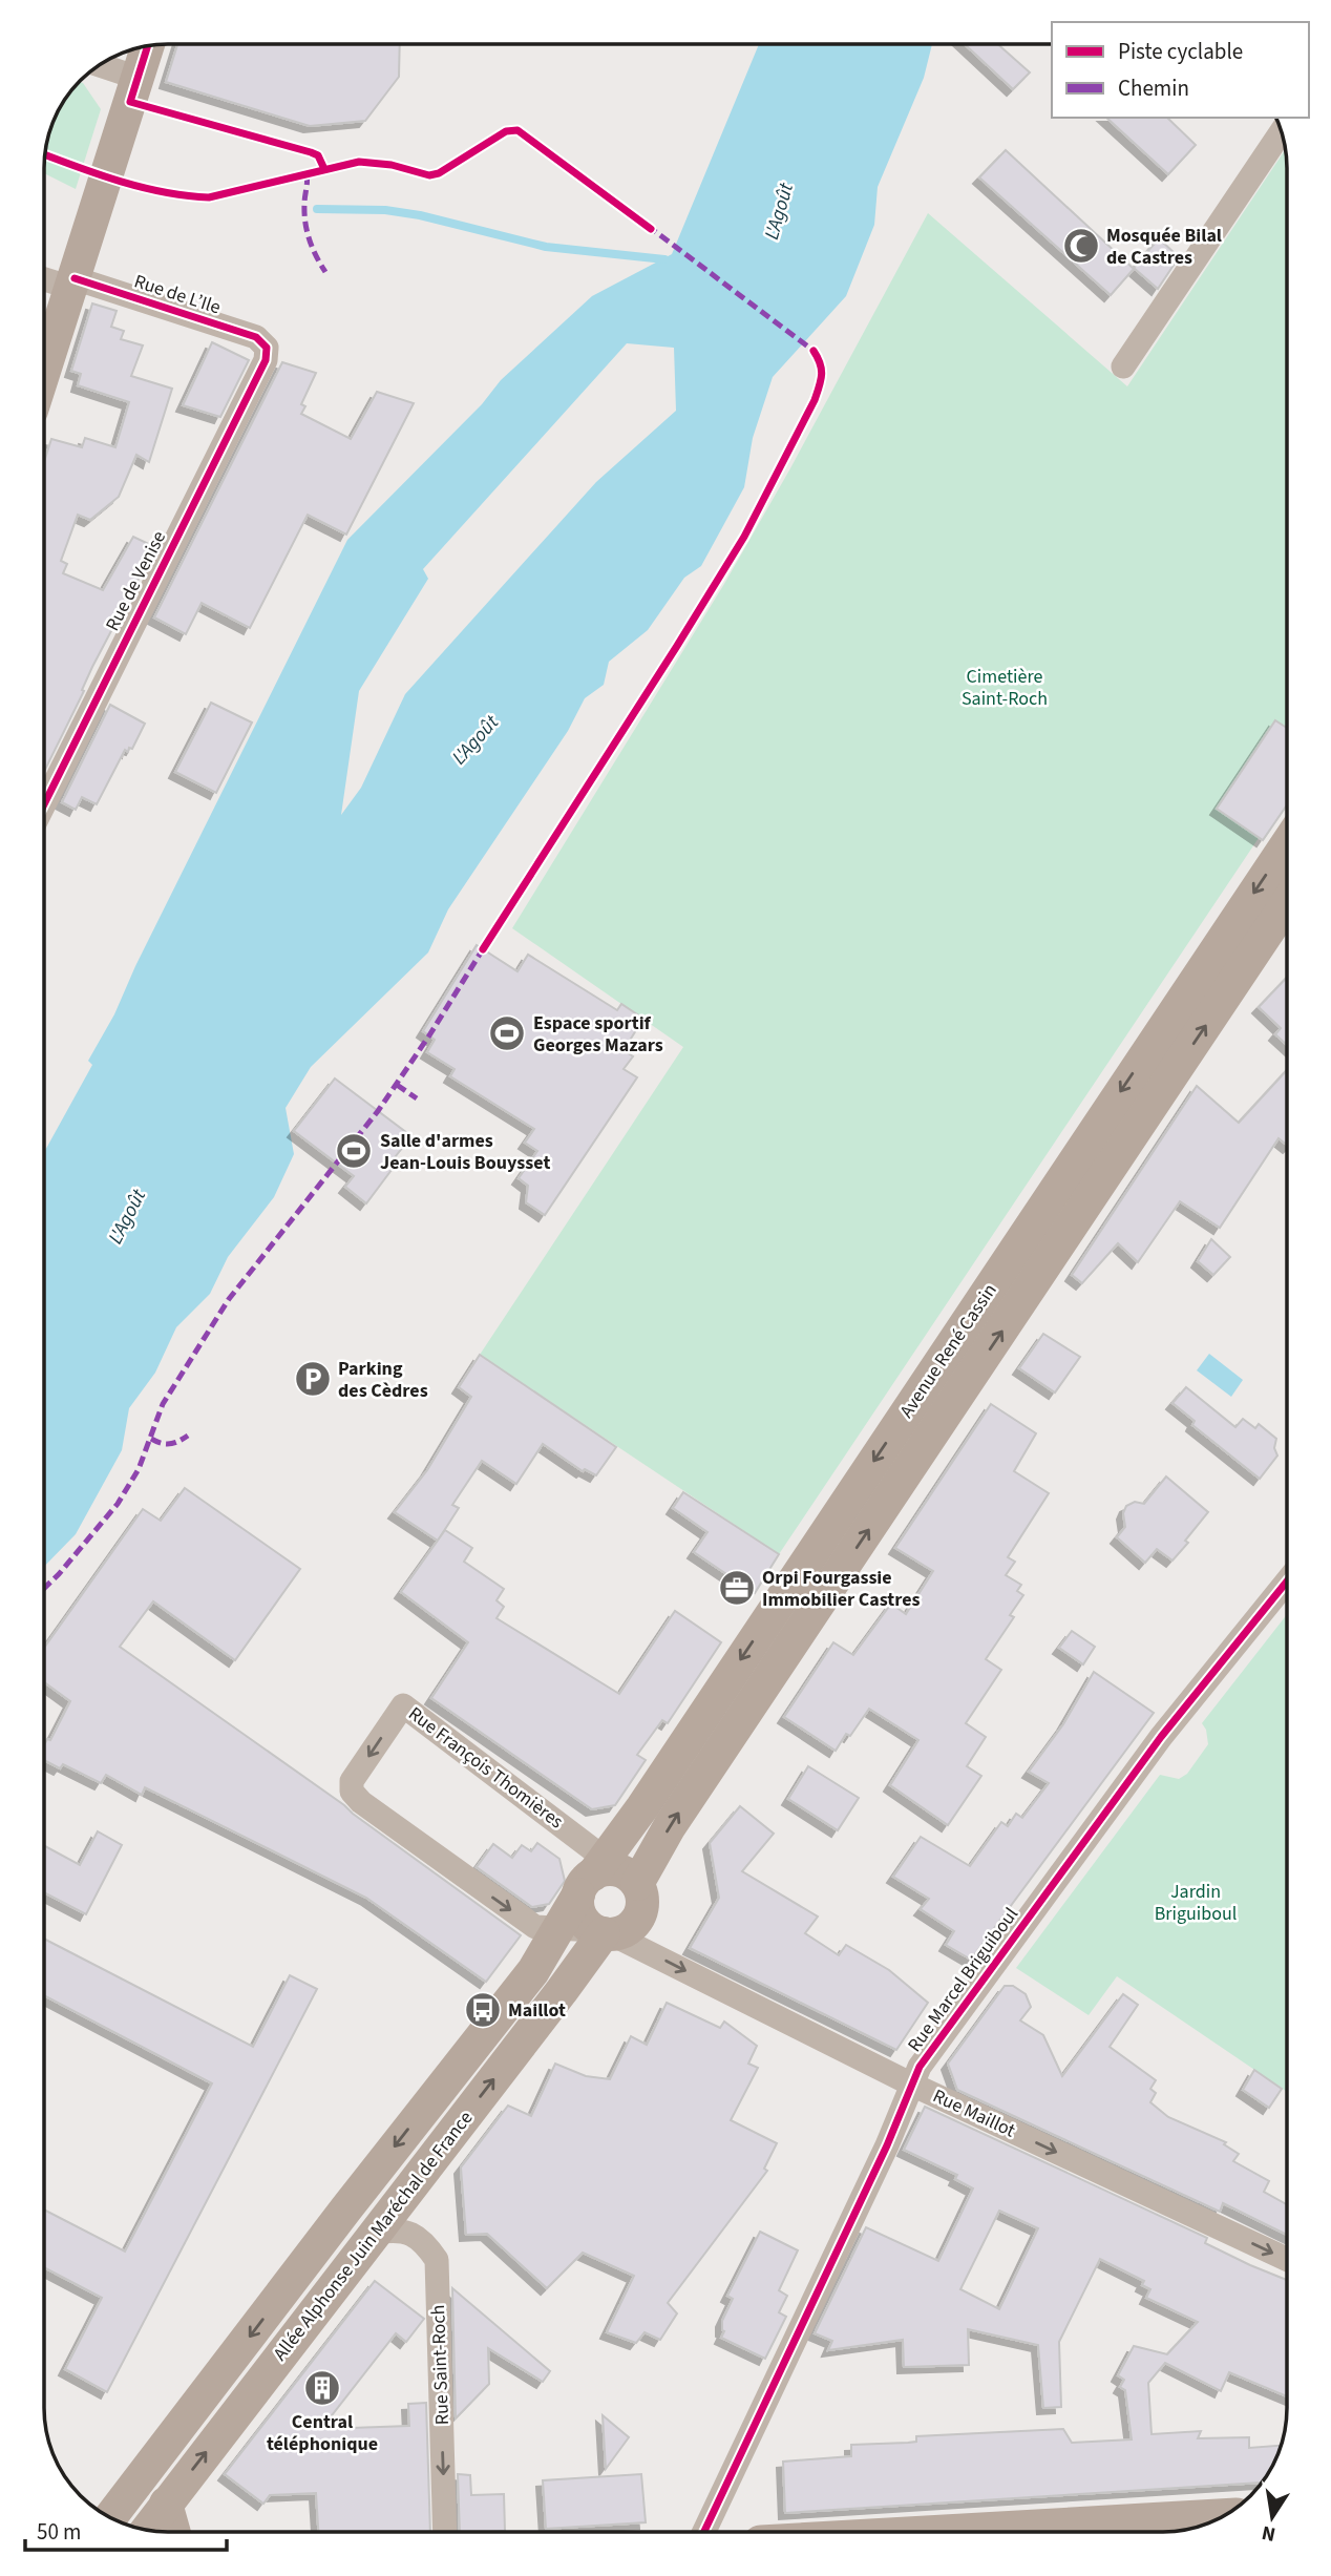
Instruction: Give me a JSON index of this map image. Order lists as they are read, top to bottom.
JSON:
{
  "streets": {
    "main road": ["Avenue René Cassin", "Allée Alphonse Juin Maréchal de France"],
    "street": [
      "Rue de L’Ile",
      "Rue de Venise",
      "Rue François Thomières",
      "Rue Marcel Briguiboul",
      "Rue Maillot",
      "Rue Saint-Roch"
    ]
  },
  "crossings": [
    ["Rue de L’Ile", "Rue de Venise"],
    ["Avenue René Cassin", "Rue François Thomières"],
    ["Avenue René Cassin", "Rue Maillot"],
    ["Avenue René Cassin", "Allée Alphonse Juin Maréchal de France"],
    ["Rue François Thomières", "Rue Maillot"],
    ["Rue François Thomières", "Allée Alphonse Juin Maréchal de France"],
    ["Rue Marcel Briguiboul", "Rue Maillot"],
    ["Rue Maillot", "Allée Alphonse Juin Maréchal de France"],
    ["Allée Alphonse Juin Maréchal de France", "Rue Saint-Roch"]
  ],
  "one_way": ["Rue Maillot", "Rue Saint-Roch"],
  "water": ["L'Agoût"],
  "parks": ["Cimetière Saint-Roch", "Jardin Briguiboul"],
  "places": {
    "mosque": ["Mosquée Bilal de Castres"],
    "sports": ["Espace sportif Georges Mazars", "Salle d'armes Jean-Louis Bouysset"],
    "parking": ["Parking des Cèdres"],
    "office": ["Orpi Fourgassie Immobilier Castres"],
    "bus stop": ["Maillot"],
    "building": ["Central téléphonique"]
  },
  "legend": ["Piste cyclable", "Chemin"],
  "scale_bar": "50 m",
  "north": "bottom"
}
